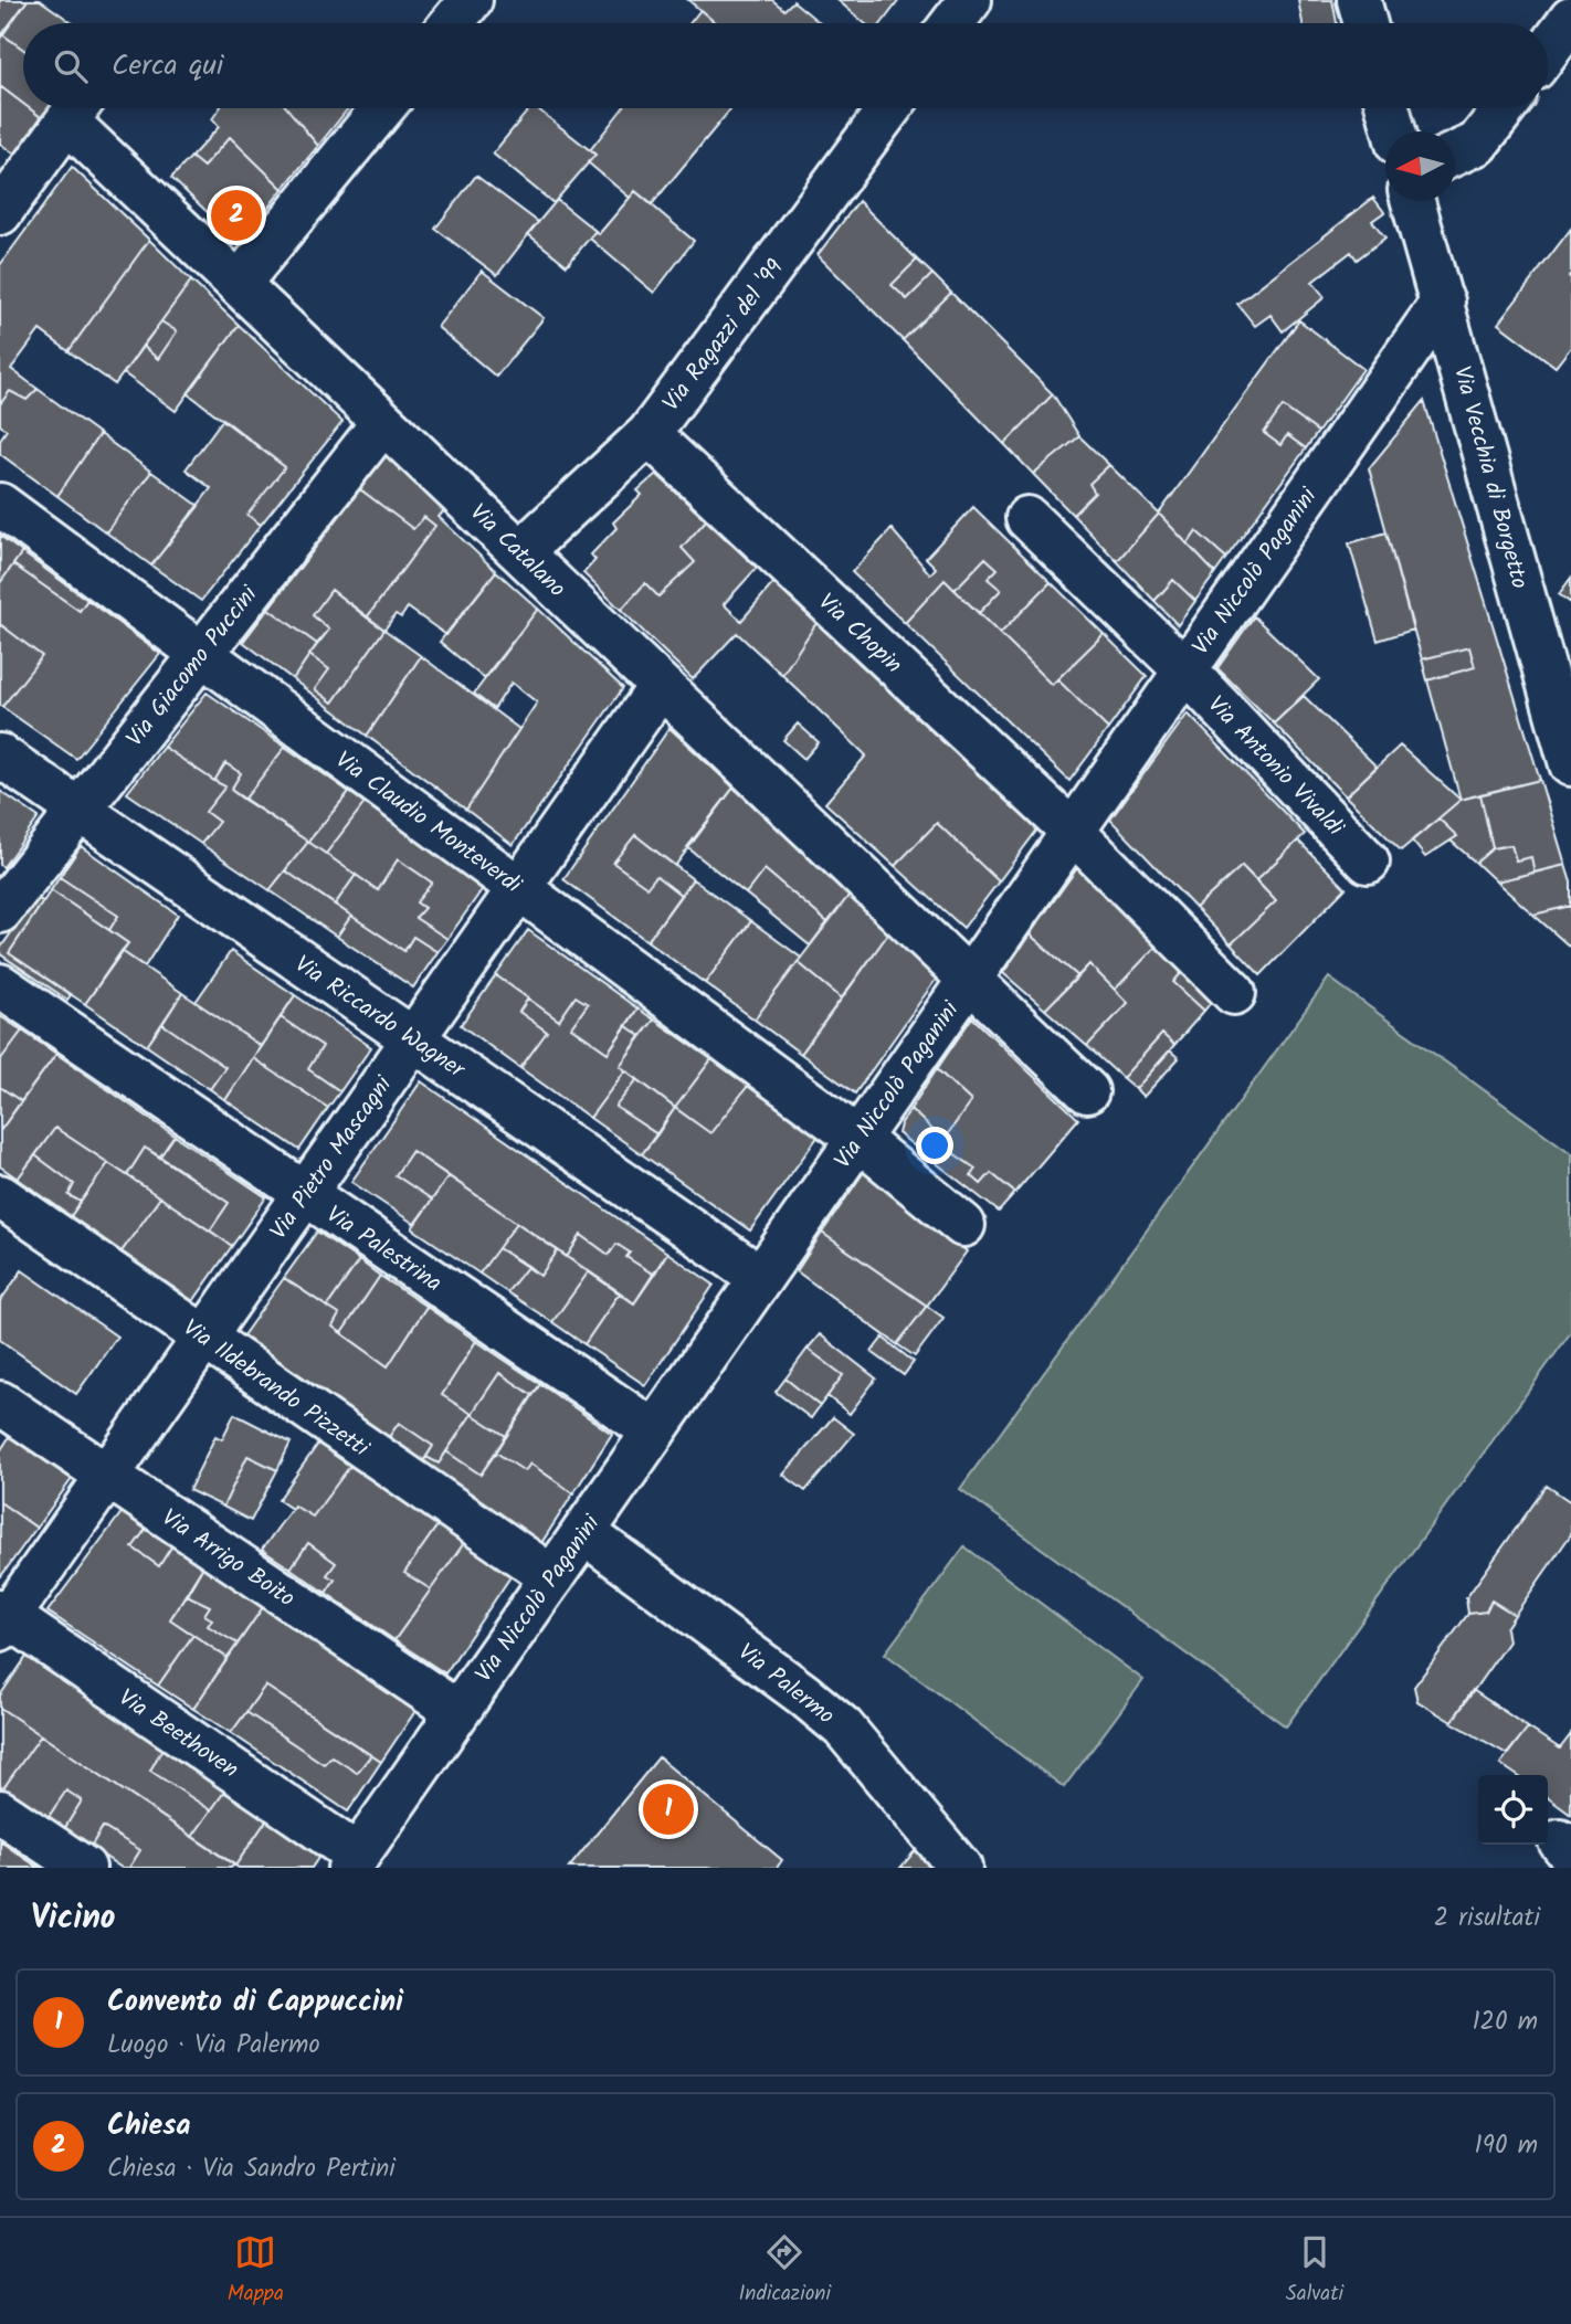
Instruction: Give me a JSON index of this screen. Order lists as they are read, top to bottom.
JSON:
{
  "streets": {
    "street": [
      "Via Ragazzi del '99",
      "Via Vecchia di Borgetto",
      "Via Catalano",
      "Via Niccolò Paganini",
      "Via Chopin",
      "Via Giacomo Puccini",
      "Via Antonio Vivaldi",
      "Via Claudio Monteverdi",
      "Via Riccardo Wagner",
      "Via Pietro Mascagni",
      "Via Palestrina",
      "Via Ildebrando Pizzetti",
      "Via Arrigo Boito",
      "Via Palermo",
      "Via Beethoven"
    ]
  },
  "crossings": [
    ["Via Ragazzi del '99", "Via Catalano"],
    ["Via Ragazzi del '99", "Via Chopin"],
    ["Via Vecchia di Borgetto", "Via Niccolò Paganini"],
    ["Via Catalano", "Via Niccolò Paganini"],
    ["Via Catalano", "Via Giacomo Puccini"],
    ["Via Catalano", "Via Pietro Mascagni"],
    ["Via Niccolò Paganini", "Via Chopin"],
    ["Via Niccolò Paganini", "Via Antonio Vivaldi"],
    ["Via Niccolò Paganini", "Via Claudio Monteverdi"],
    ["Via Niccolò Paganini", "Via Riccardo Wagner"],
    ["Via Niccolò Paganini", "Via Palestrina"],
    ["Via Niccolò Paganini", "Via Ildebrando Pizzetti"],
    ["Via Niccolò Paganini", "Via Arrigo Boito"],
    ["Via Niccolò Paganini", "Via Palermo"],
    ["Via Niccolò Paganini", "Via Beethoven"],
    ["Via Giacomo Puccini", "Via Claudio Monteverdi"],
    ["Via Giacomo Puccini", "Via Riccardo Wagner"],
    ["Via Claudio Monteverdi", "Via Pietro Mascagni"],
    ["Via Riccardo Wagner", "Via Pietro Mascagni"],
    ["Via Pietro Mascagni", "Via Palestrina"],
    ["Via Pietro Mascagni", "Via Ildebrando Pizzetti"],
    ["Via Pietro Mascagni", "Via Arrigo Boito"],
    ["Via Pietro Mascagni", "Via Beethoven"]
  ],
  "north": "left",
  "page": {
    "search": "Cerca qui",
    "pins": ["2", "1"],
    "heading": ["Vicino", "2 risultati"],
    "list": [
      {
        "mark": "1",
        "name": "Convento di Cappuccini",
        "note": "Luogo · Via Palermo",
        "value": "120 m"
      },
      {
        "mark": "2",
        "name": "Chiesa",
        "note": "Chiesa · Via Sandro Pertini",
        "value": "190 m"
      }
    ],
    "nav": ["Mappa", "Indicazioni", "Salvati"]
  }
}
